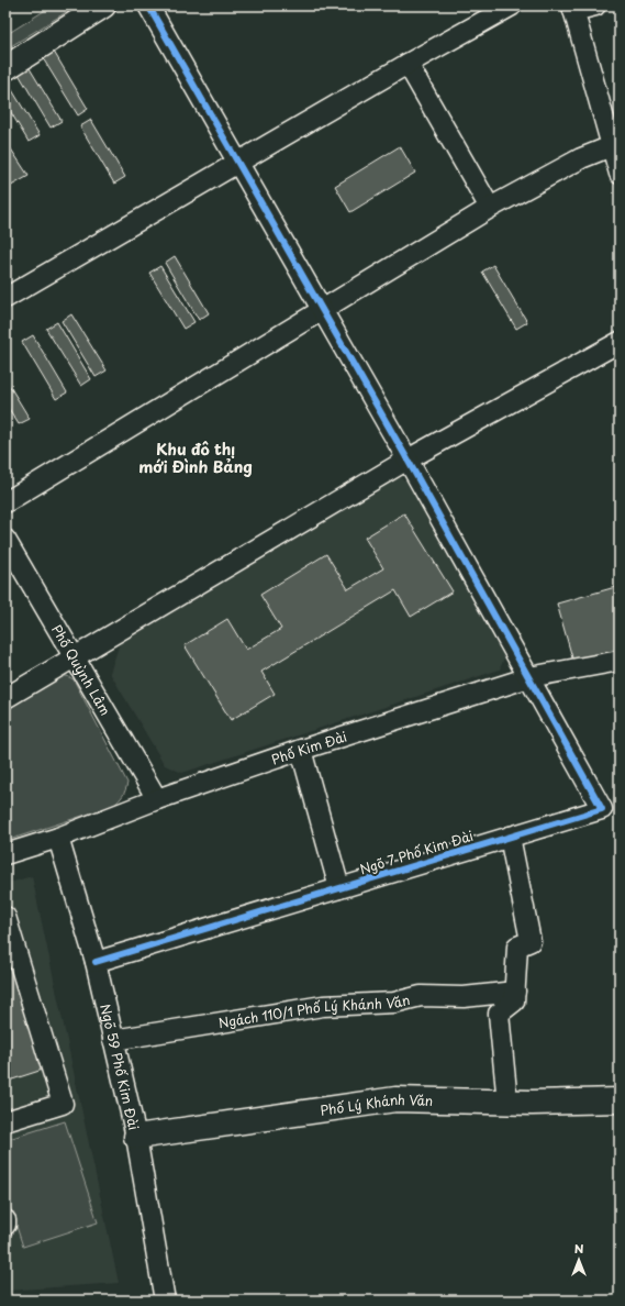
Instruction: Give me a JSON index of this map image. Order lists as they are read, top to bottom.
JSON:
{
  "streets": {
    "main road": ["Phố Lý Khánh Văn"],
    "street": [
      "Phố Quỳnh Lâm",
      "Phố Kim Đài",
      "Ngõ 7 Phố Kim Đài",
      "Ngách 110/1 Phố Lý Khánh Văn",
      "Ngõ 59 Phố Kim Đài"
    ]
  },
  "crossings": [
    ["Phố Quỳnh Lâm", "Phố Kim Đài"],
    ["Phố Kim Đài", "Ngõ 7 Phố Kim Đài"],
    ["Phố Kim Đài", "Ngõ 59 Phố Kim Đài"],
    ["Ngõ 7 Phố Kim Đài", "Ngõ 59 Phố Kim Đài"],
    ["Ngách 110/1 Phố Lý Khánh Văn", "Ngõ 59 Phố Kim Đài"],
    ["Ngõ 59 Phố Kim Đài", "Phố Lý Khánh Văn"]
  ],
  "districts": ["Khu đô thị mới Đình Bảng"],
  "north": "top"
}
